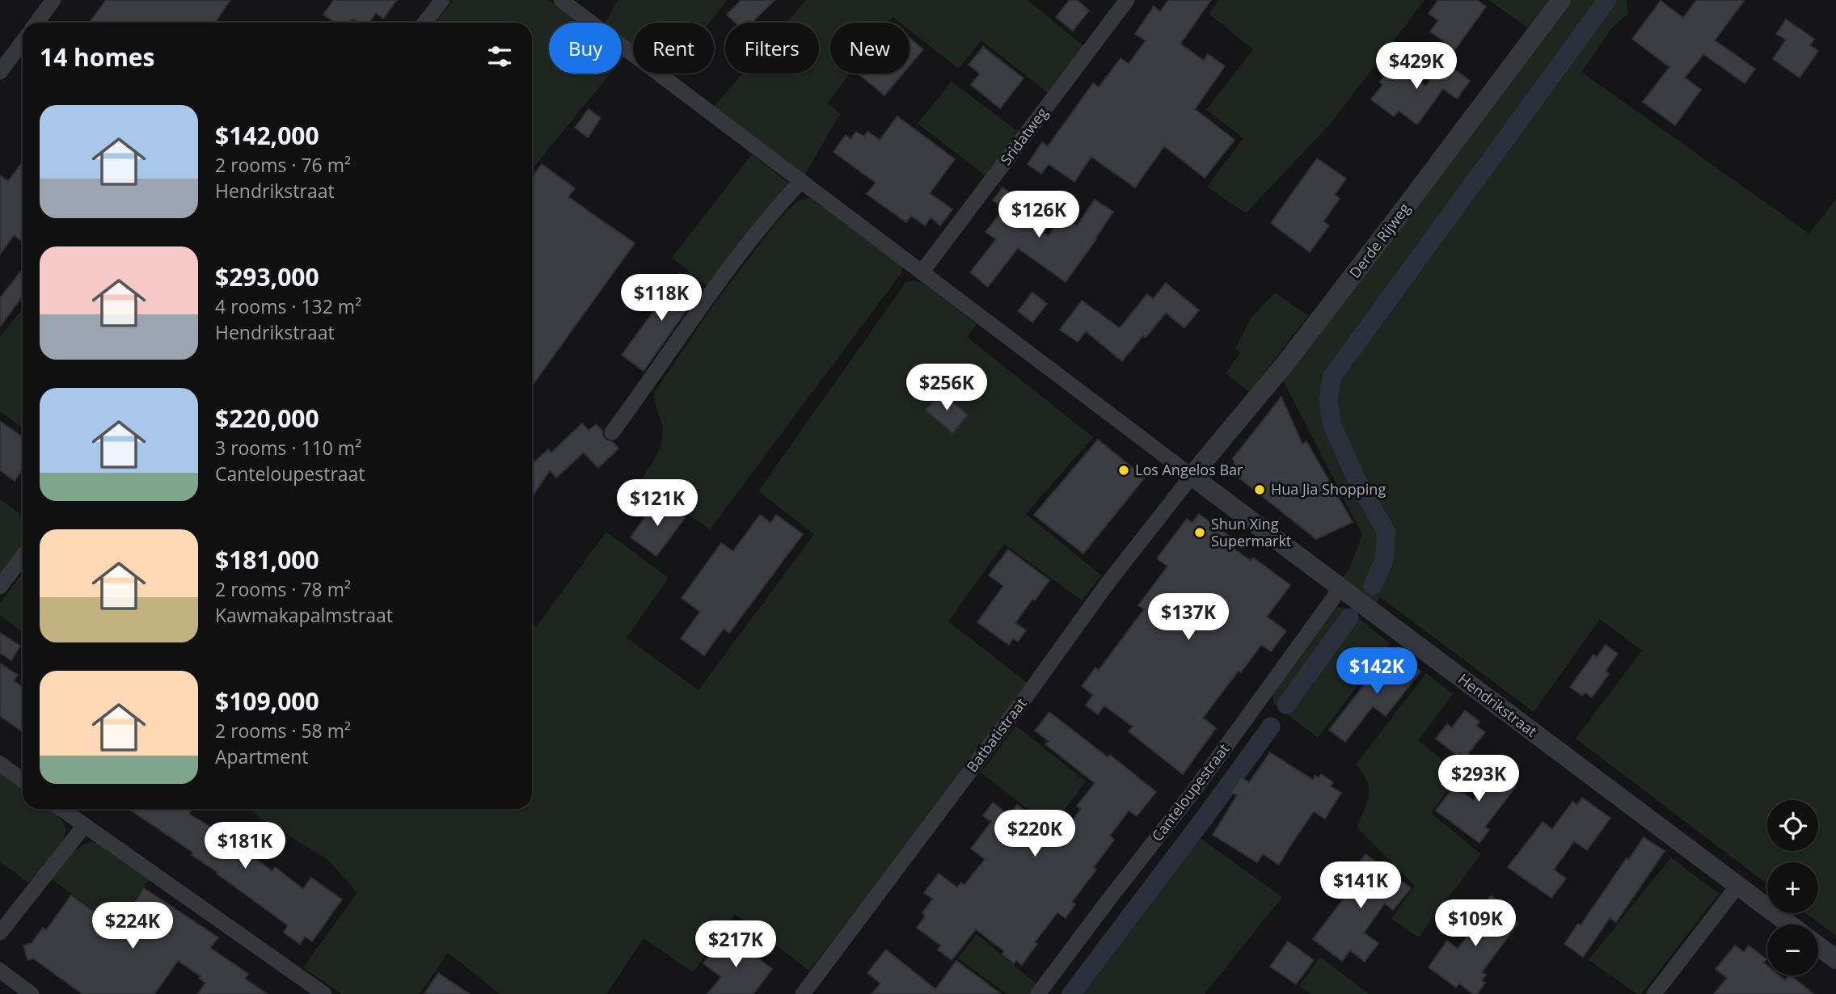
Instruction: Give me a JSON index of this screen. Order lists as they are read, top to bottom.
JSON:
{
  "streets": {
    "street": [
      "Sridatweg",
      "Derde Rijweg",
      "Hendrikstraat",
      "Batbatistraat",
      "Canteloupestraat"
    ]
  },
  "crossings": [
    ["Derde Rijweg", "Hendrikstraat"],
    ["Derde Rijweg", "Batbatistraat"],
    ["Hendrikstraat", "Batbatistraat"],
    ["Hendrikstraat", "Canteloupestraat"]
  ],
  "places": ["Los Angelos Bar", "Hua Jia Shopping", "Shun Xing Supermarkt"],
  "page": {
    "chip": [
      "Buy",
      "Rent",
      "Filters",
      "New"
    ],
    "heading": "14 homes",
    "price": [
      "$429K",
      "$126K",
      "$118K",
      "$256K",
      "$121K",
      "$137K",
      "$142K",
      "$293K",
      "$220K",
      "$181K",
      "$141K",
      "$109K",
      "$224K",
      "$217K"
    ],
    "list": [
      {
        "name": "$142,000",
        "note": "2 rooms · 76 m² · Hendrikstraat"
      },
      {
        "name": "$293,000",
        "note": "4 rooms · 132 m² · Hendrikstraat"
      },
      {
        "name": "$220,000",
        "note": "3 rooms · 110 m² · Canteloupestraat"
      },
      {
        "name": "$181,000",
        "note": "2 rooms · 78 m² · Kawmakapalmstraat"
      },
      {
        "name": "$109,000",
        "note": "2 rooms · 58 m² · Apartment"
      }
    ],
    "map_buttons": ["+", "−"]
  }
}
